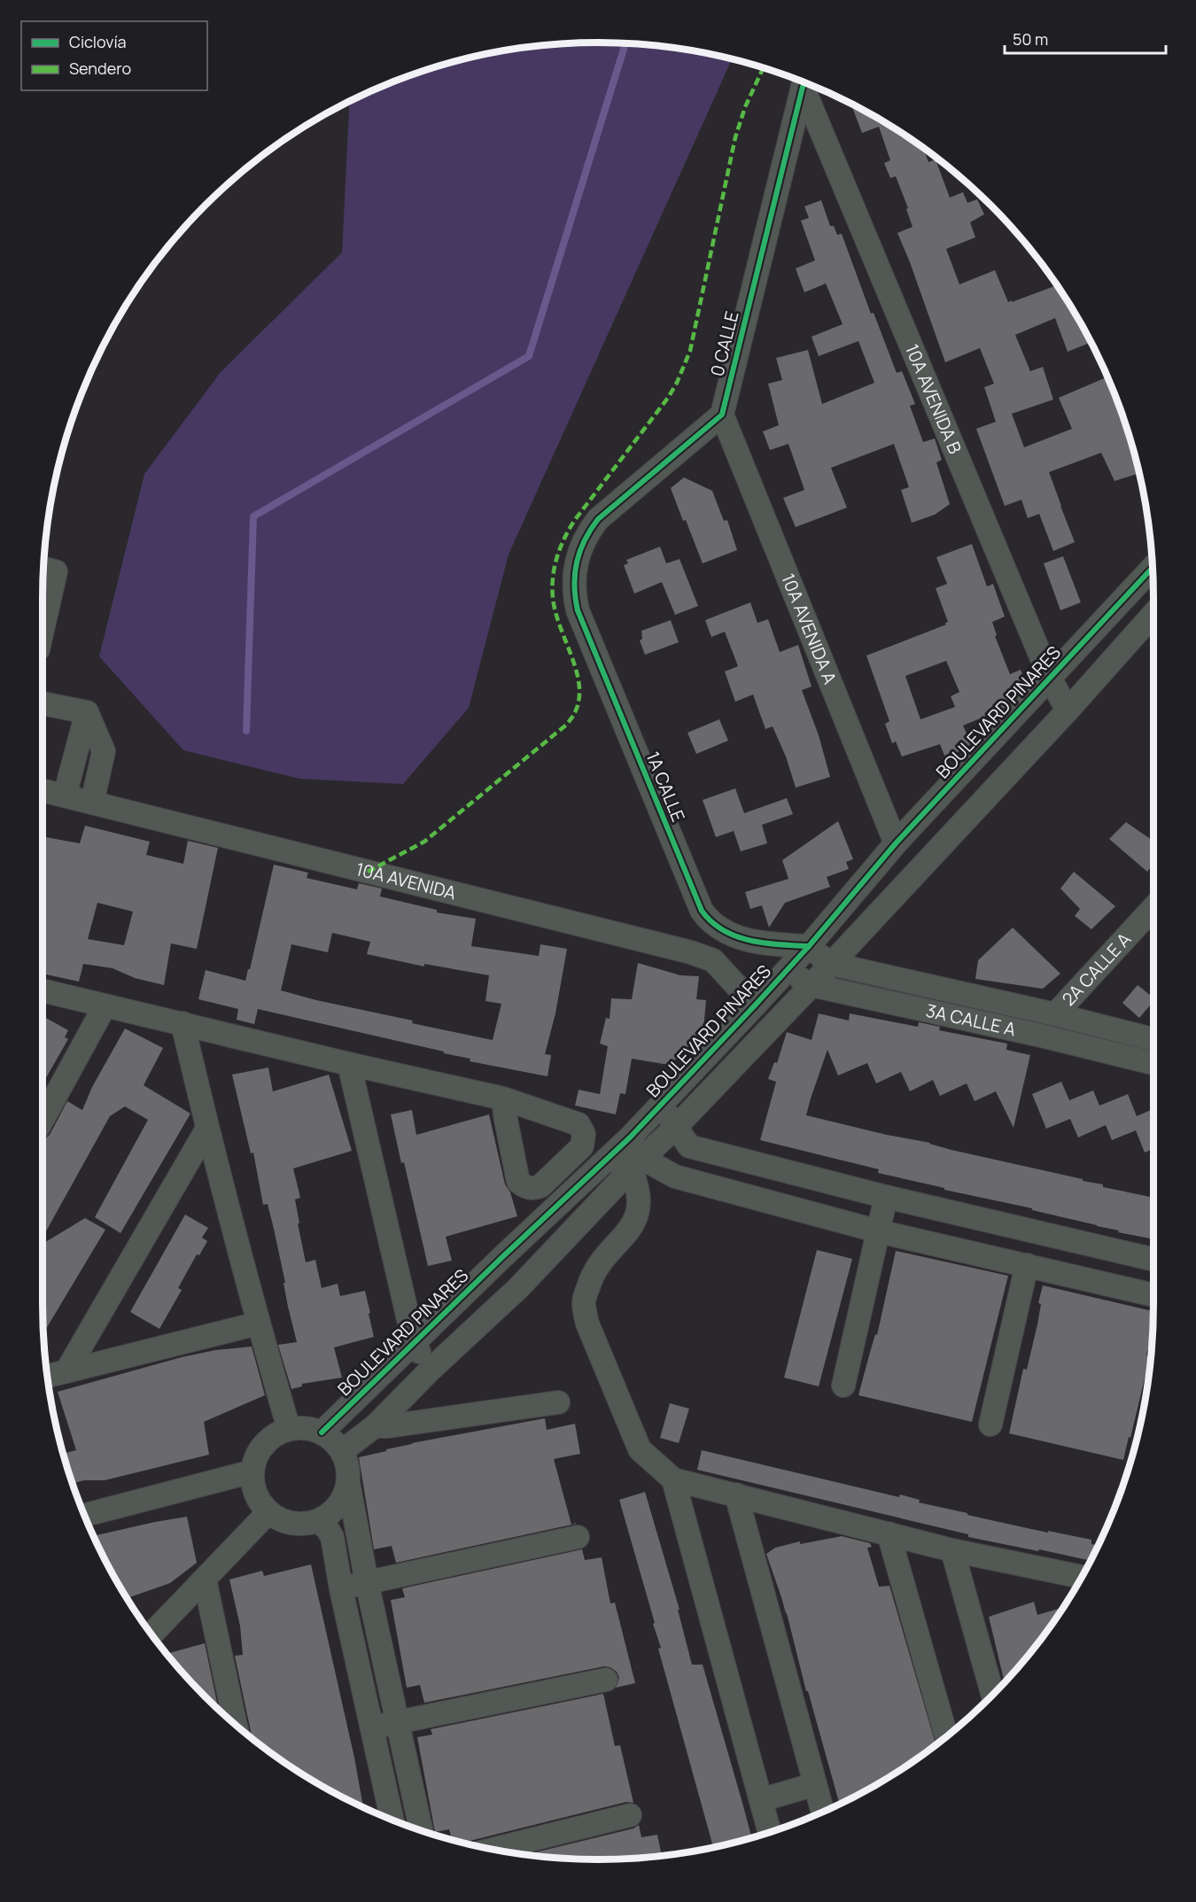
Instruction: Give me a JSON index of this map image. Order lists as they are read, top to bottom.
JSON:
{
  "streets": {
    "street": [
      "0 CALLE",
      "10A AVENIDA B",
      "10A AVENIDA A",
      "BOULEVARD PINARES",
      "1A CALLE",
      "10A AVENIDA",
      "2A CALLE A",
      "3A CALLE A"
    ]
  },
  "crossings": [
    ["0 CALLE", "10A AVENIDA A"],
    ["0 CALLE", "1A CALLE"],
    ["10A AVENIDA B", "BOULEVARD PINARES"],
    ["10A AVENIDA A", "BOULEVARD PINARES"],
    ["10A AVENIDA A", "1A CALLE"],
    ["BOULEVARD PINARES", "1A CALLE"],
    ["BOULEVARD PINARES", "10A AVENIDA"],
    ["BOULEVARD PINARES", "3A CALLE A"],
    ["1A CALLE", "3A CALLE A"],
    ["2A CALLE A", "3A CALLE A"]
  ],
  "legend": ["Ciclovía", "Sendero"],
  "scale_bar": "50 m"
}
